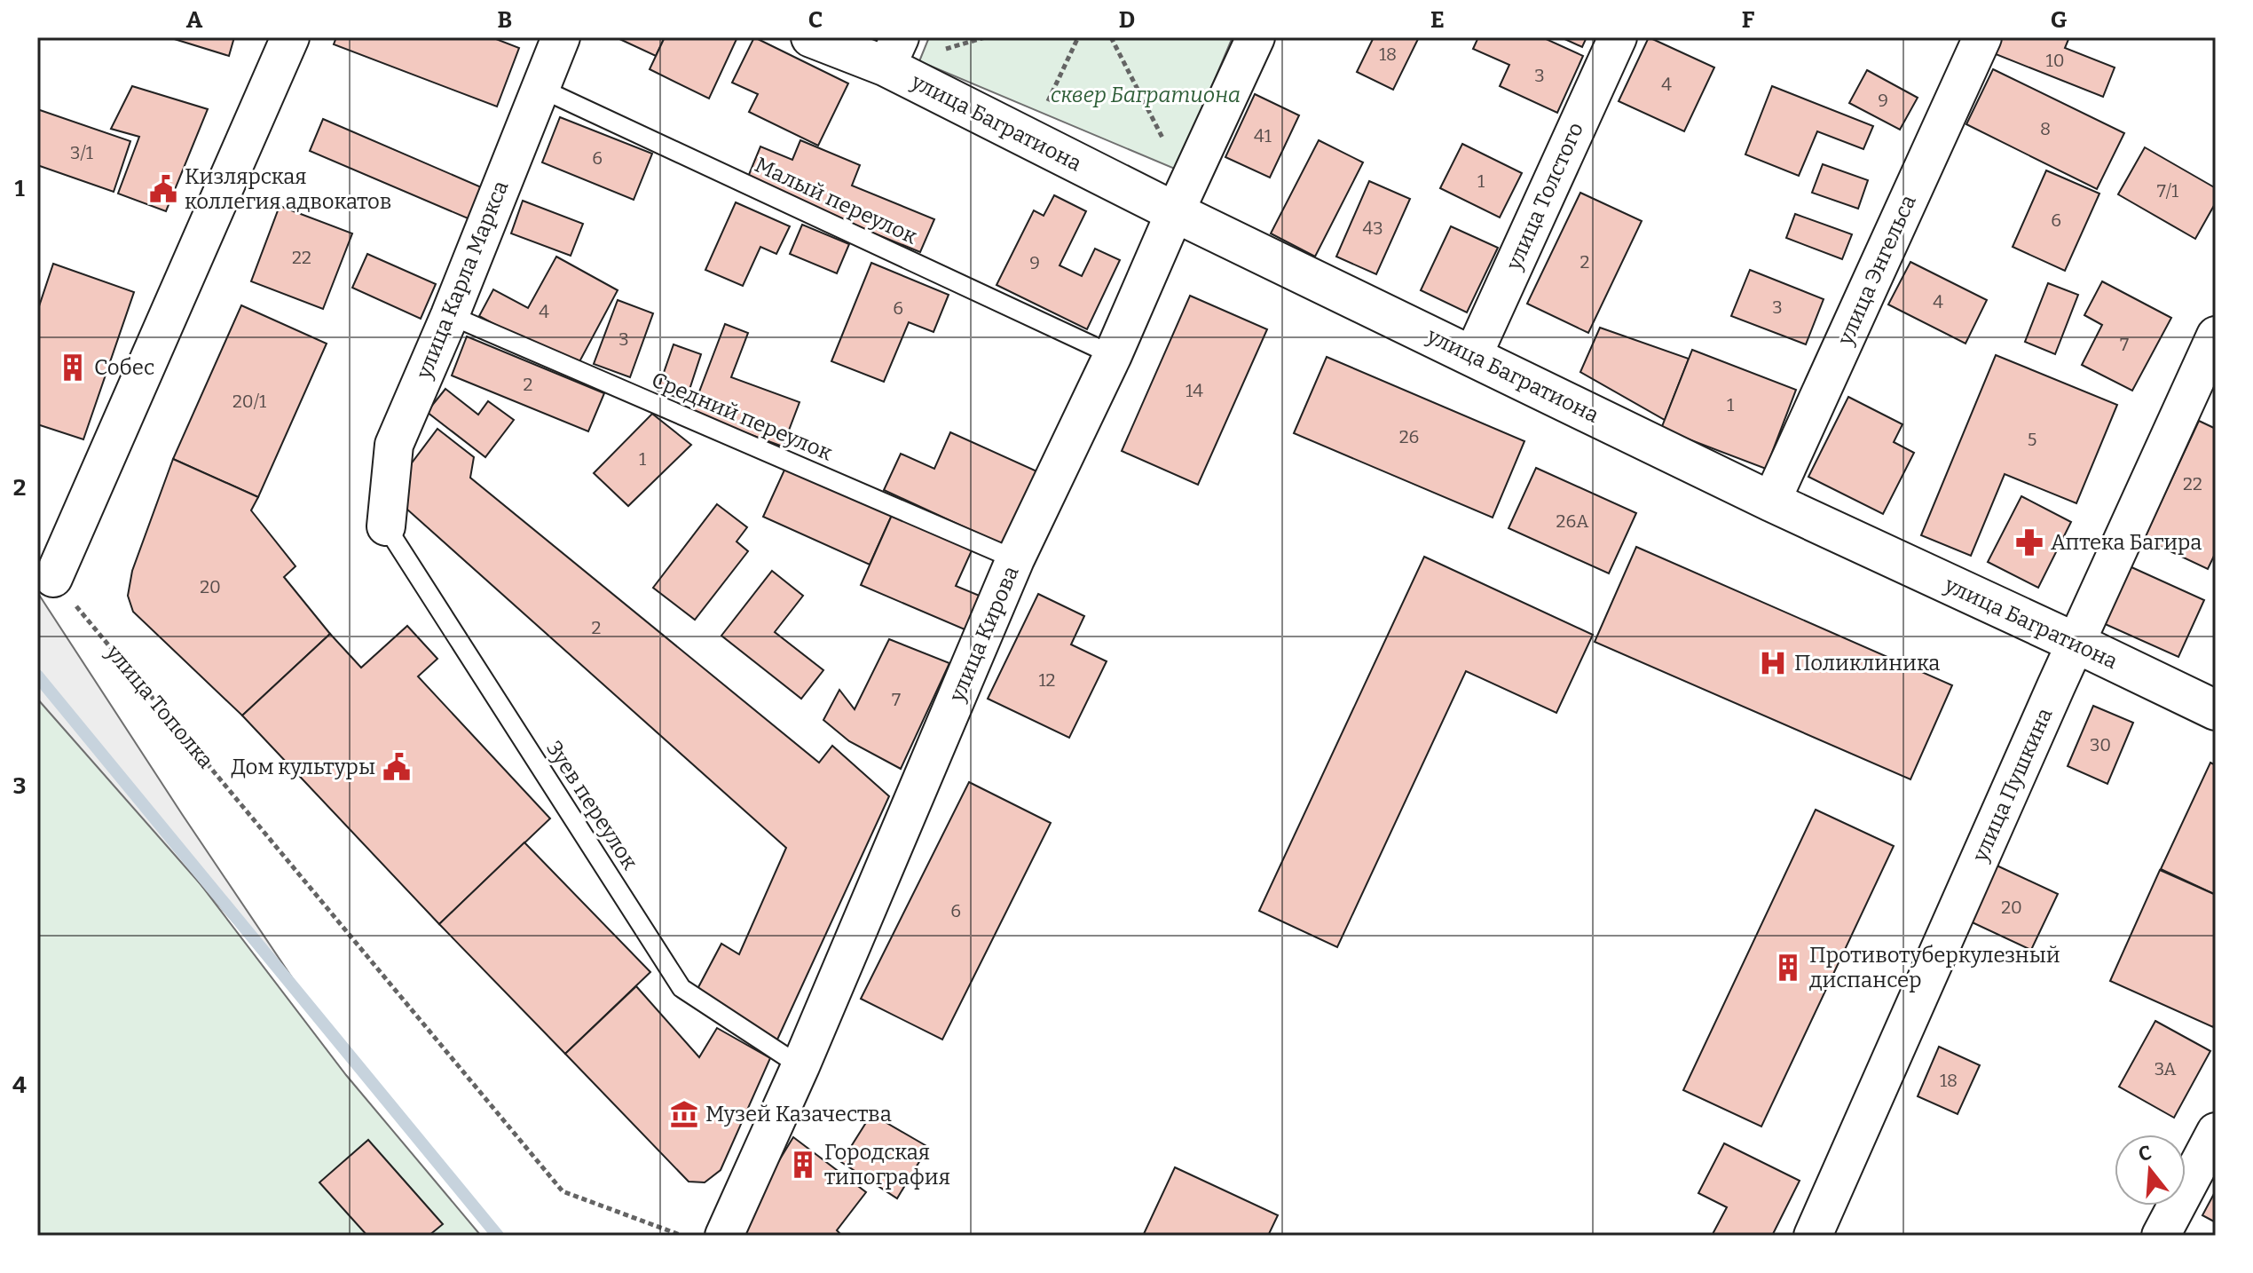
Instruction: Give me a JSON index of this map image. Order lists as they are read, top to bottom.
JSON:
{
  "streets": {
    "main road": ["улица Багратиона"],
    "street": [
      "улица Толстого",
      "улица Энгельса",
      "улица Карла Маркса",
      "улица Кирова",
      "улица Пушкина"
    ],
    "lane": ["Малый переулок", "Средний переулок", "Зуев переулок"],
    "path": ["улица Тополка"]
  },
  "crossings": [
    ["улица Багратиона", "улица Толстого"],
    ["улица Багратиона", "улица Энгельса"],
    ["улица Багратиона", "улица Кирова"],
    ["улица Багратиона", "улица Пушкина"],
    ["Малый переулок", "улица Карла Маркса"],
    ["Малый переулок", "улица Кирова"],
    ["улица Карла Маркса", "Средний переулок"],
    ["улица Карла Маркса", "Зуев переулок"],
    ["Средний переулок", "улица Кирова"],
    ["улица Кирова", "Зуев переулок"]
  ],
  "parks": ["сквер Багратиона"],
  "places": {
    "public building": ["Кизлярская коллегия адвокатов", "Дом культуры"],
    "building": ["Собес", "Противотуберкулезный диспансер", "Городская типография"],
    "pharmacy": ["Аптека Багира"],
    "hospital": ["Поликлиника"],
    "museum": ["Музей Казачества"]
  },
  "house_numbers": [
    "18",
    "10",
    "3",
    "4",
    "9",
    "8",
    "41",
    "3/1",
    "6",
    "1",
    "7/1",
    "6",
    "43",
    "22",
    "2",
    "9",
    "4",
    "3",
    "6",
    "4",
    "3",
    "7",
    "2",
    "14",
    "20/1",
    "1",
    "26",
    "5",
    "1",
    "22",
    "26А",
    "20",
    "2",
    "12",
    "7",
    "30",
    "20",
    "6",
    "3А",
    "18"
  ],
  "north": "top",
  "grid": {
    "columns": [
      "A",
      "B",
      "C",
      "D",
      "E",
      "F",
      "G"
    ],
    "rows": [
      "1",
      "2",
      "3",
      "4"
    ]
  }
}
